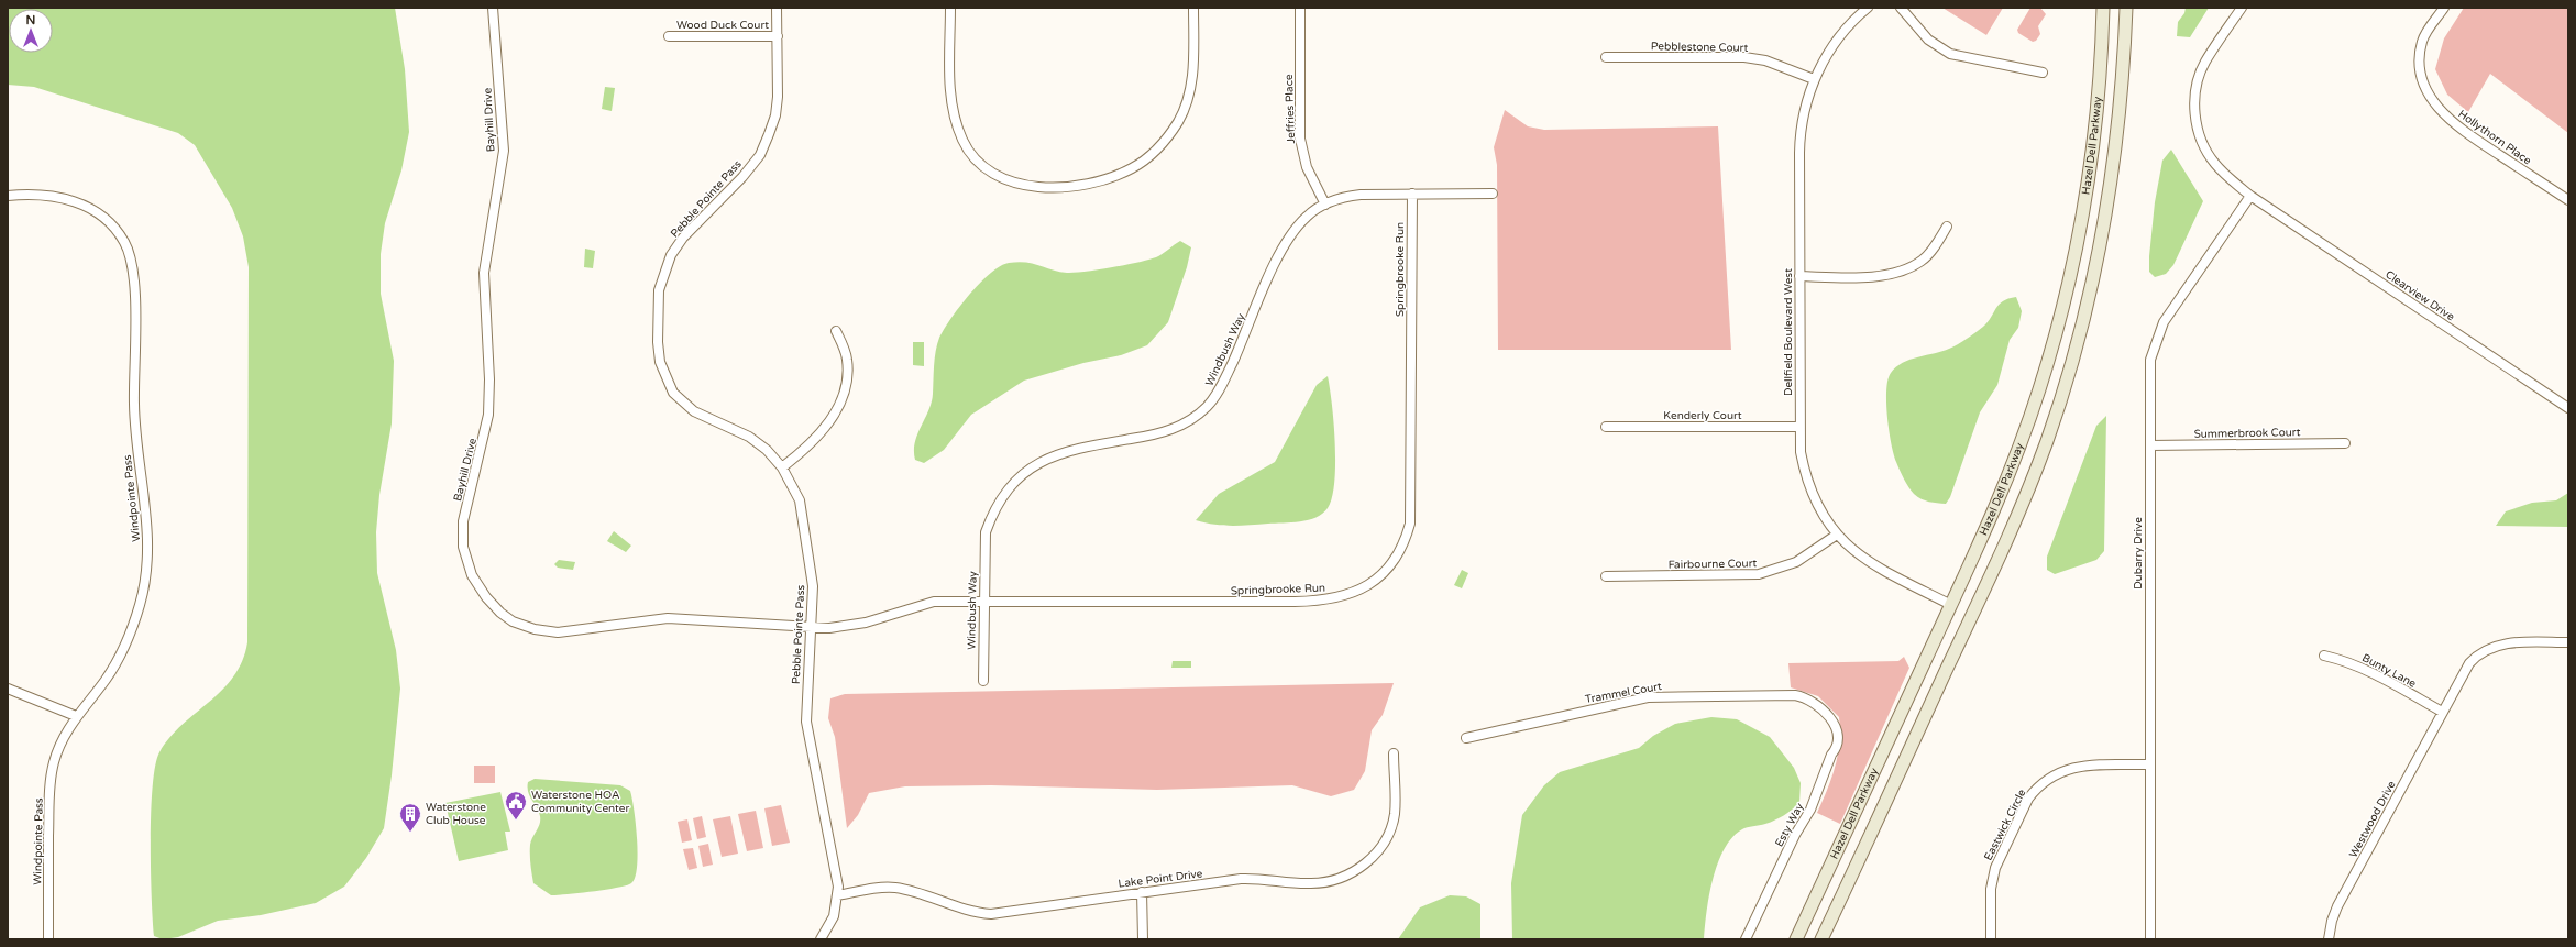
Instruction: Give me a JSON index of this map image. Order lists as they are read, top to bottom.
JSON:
{
  "streets": {
    "main road": ["Hazel Dell Parkway"],
    "street": [
      "Wood Duck Court",
      "Pebblestone Court",
      "Jeffries Place",
      "Bayhill Drive",
      "Hollythorn Place",
      "Pebble Pointe Pass",
      "Springbrooke Run",
      "Clearview Drive",
      "Dellfield Boulevard West",
      "Windbush Way",
      "Kenderly Court",
      "Summerbrook Court",
      "Windpointe Pass",
      "Dubarry Drive",
      "Fairbourne Court",
      "Bunty Lane",
      "Trammel Court",
      "Westwood Drive",
      "Esty Way",
      "Eastwick Circle",
      "Lake Point Drive"
    ]
  },
  "crossings": [
    ["Wood Duck Court", "Pebble Pointe Pass"],
    ["Pebblestone Court", "Dellfield Boulevard West"],
    ["Jeffries Place", "Windbush Way"],
    ["Bayhill Drive", "Pebble Pointe Pass"],
    ["Bayhill Drive", "Springbrooke Run"],
    ["Hazel Dell Parkway", "Dellfield Boulevard West"],
    ["Pebble Pointe Pass", "Springbrooke Run"],
    ["Pebble Pointe Pass", "Lake Point Drive"],
    ["Springbrooke Run", "Windbush Way"],
    ["Clearview Drive", "Dubarry Drive"],
    ["Dellfield Boulevard West", "Kenderly Court"],
    ["Dellfield Boulevard West", "Fairbourne Court"],
    ["Summerbrook Court", "Dubarry Drive"],
    ["Dubarry Drive", "Eastwick Circle"],
    ["Bunty Lane", "Westwood Drive"],
    ["Trammel Court", "Esty Way"]
  ],
  "places": {
    "public building": ["Waterstone HOA Community Center"],
    "building": ["Waterstone Club House"]
  },
  "north": "top"
}
